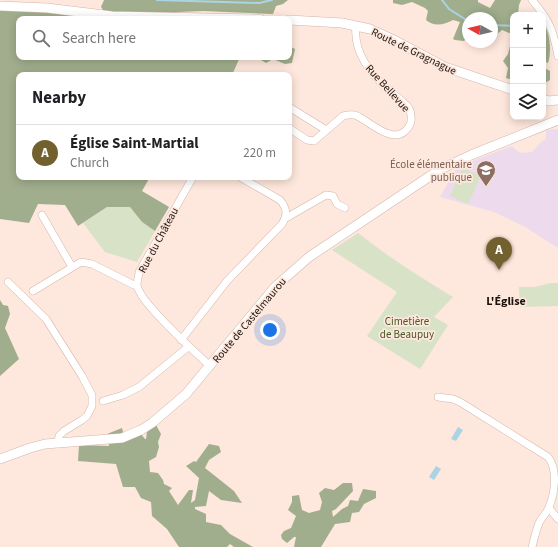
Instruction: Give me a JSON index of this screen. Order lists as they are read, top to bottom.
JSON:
{
  "streets": {
    "street": [
      "Route de Gragnague",
      "Rue Bellevue",
      "Rue du Château",
      "Route de Castelmaurou"
    ]
  },
  "crossings": [
    ["Route de Gragnague", "Rue Bellevue"],
    ["Rue du Château", "Route de Castelmaurou"]
  ],
  "districts": ["L'Église"],
  "parks": ["Cimetière de Beaupuy"],
  "places": {
    "school or university": ["École élémentaire publique"]
  },
  "north": "left",
  "page": {
    "map_buttons": ["+", "−"],
    "search": "Search here",
    "heading": "Nearby",
    "list": [
      {
        "mark": "A",
        "name": "Église Saint-Martial",
        "note": "Church",
        "value": "220 m"
      }
    ],
    "pins": "A"
  }
}
